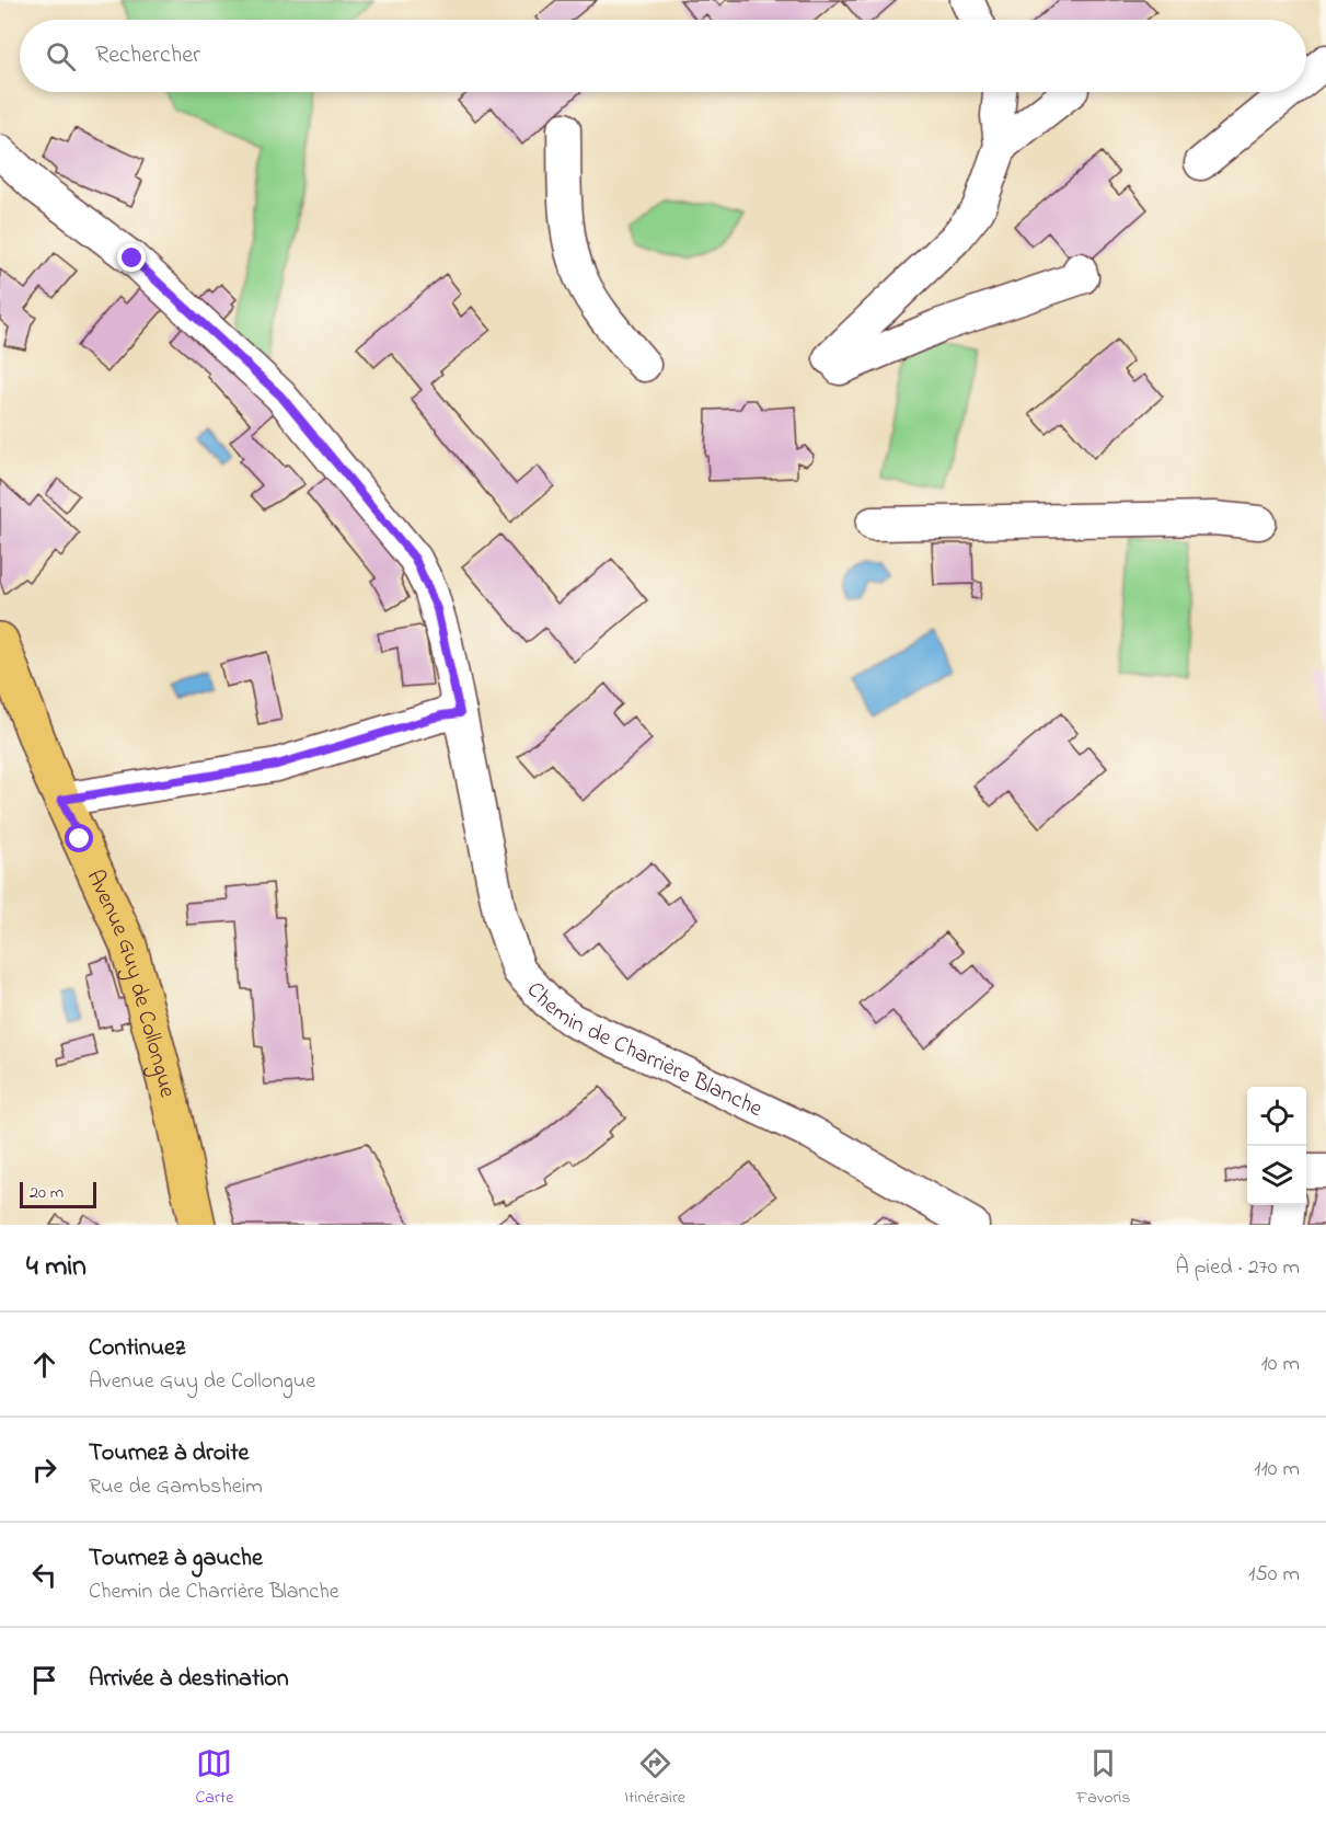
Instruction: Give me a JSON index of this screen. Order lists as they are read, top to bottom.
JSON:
{
  "streets": {
    "main road": ["Avenue Guy de Collongue"],
    "street": ["Chemin de Charrière Blanche"]
  },
  "scale_bar": "20 m",
  "page": {
    "search": "Rechercher",
    "scale": "20 m",
    "heading": ["4 min", "À pied · 270 m"],
    "list": [
      ["Continuez", "Avenue Guy de Collongue", "10 m"],
      ["Tournez à droite", "Rue de Gambsheim", "110 m"],
      ["Tournez à gauche", "Chemin de Charrière Blanche", "150 m"],
      "Arrivée à destination"
    ],
    "nav": ["Carte", "Itinéraire", "Favoris"]
  }
}
